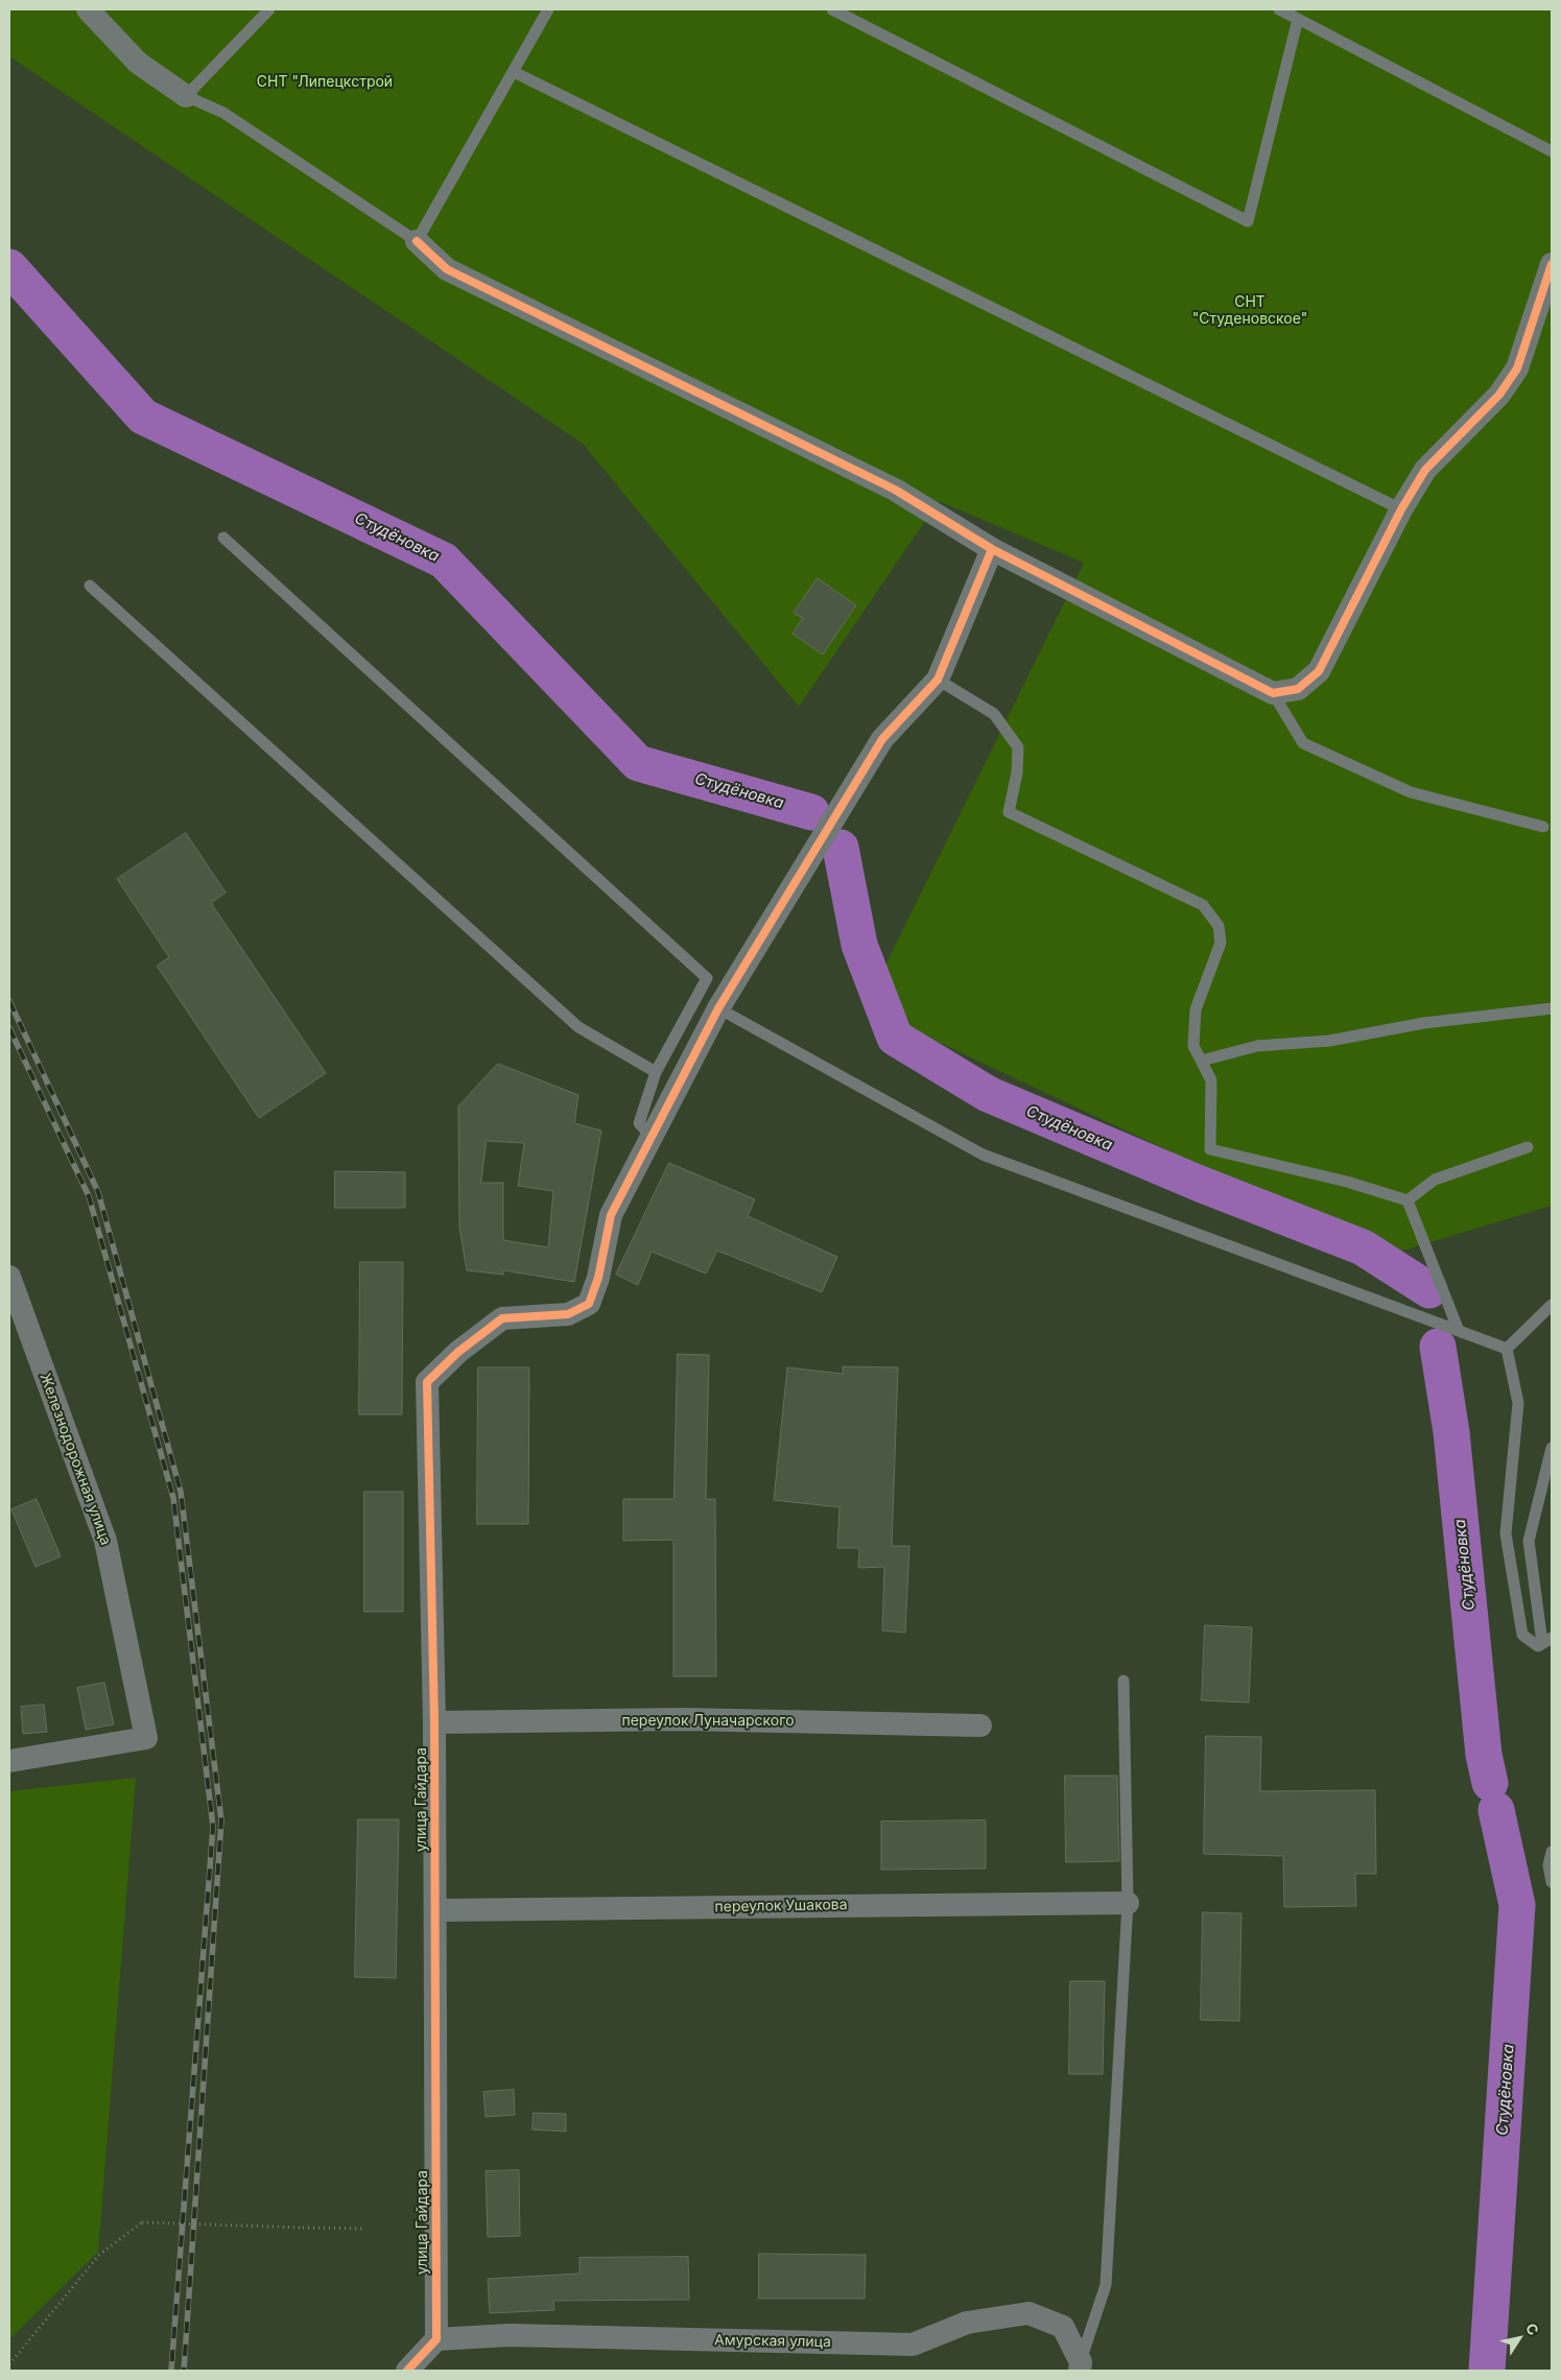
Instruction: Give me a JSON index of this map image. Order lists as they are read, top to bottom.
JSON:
{
  "streets": {
    "street": [
      "Железнодорожная улица",
      "переулок Луначарского",
      "улица Гайдара",
      "переулок Ушакова",
      "Амурская улица"
    ]
  },
  "crossings": [
    ["переулок Луначарского", "улица Гайдара"],
    ["улица Гайдара", "переулок Ушакова"],
    ["улица Гайдара", "Амурская улица"]
  ],
  "water": ["Студёновка"],
  "parks": ["СНТ \"Липецкстрой", "СНТ \"Студеновское\""],
  "north": "top right"
}
